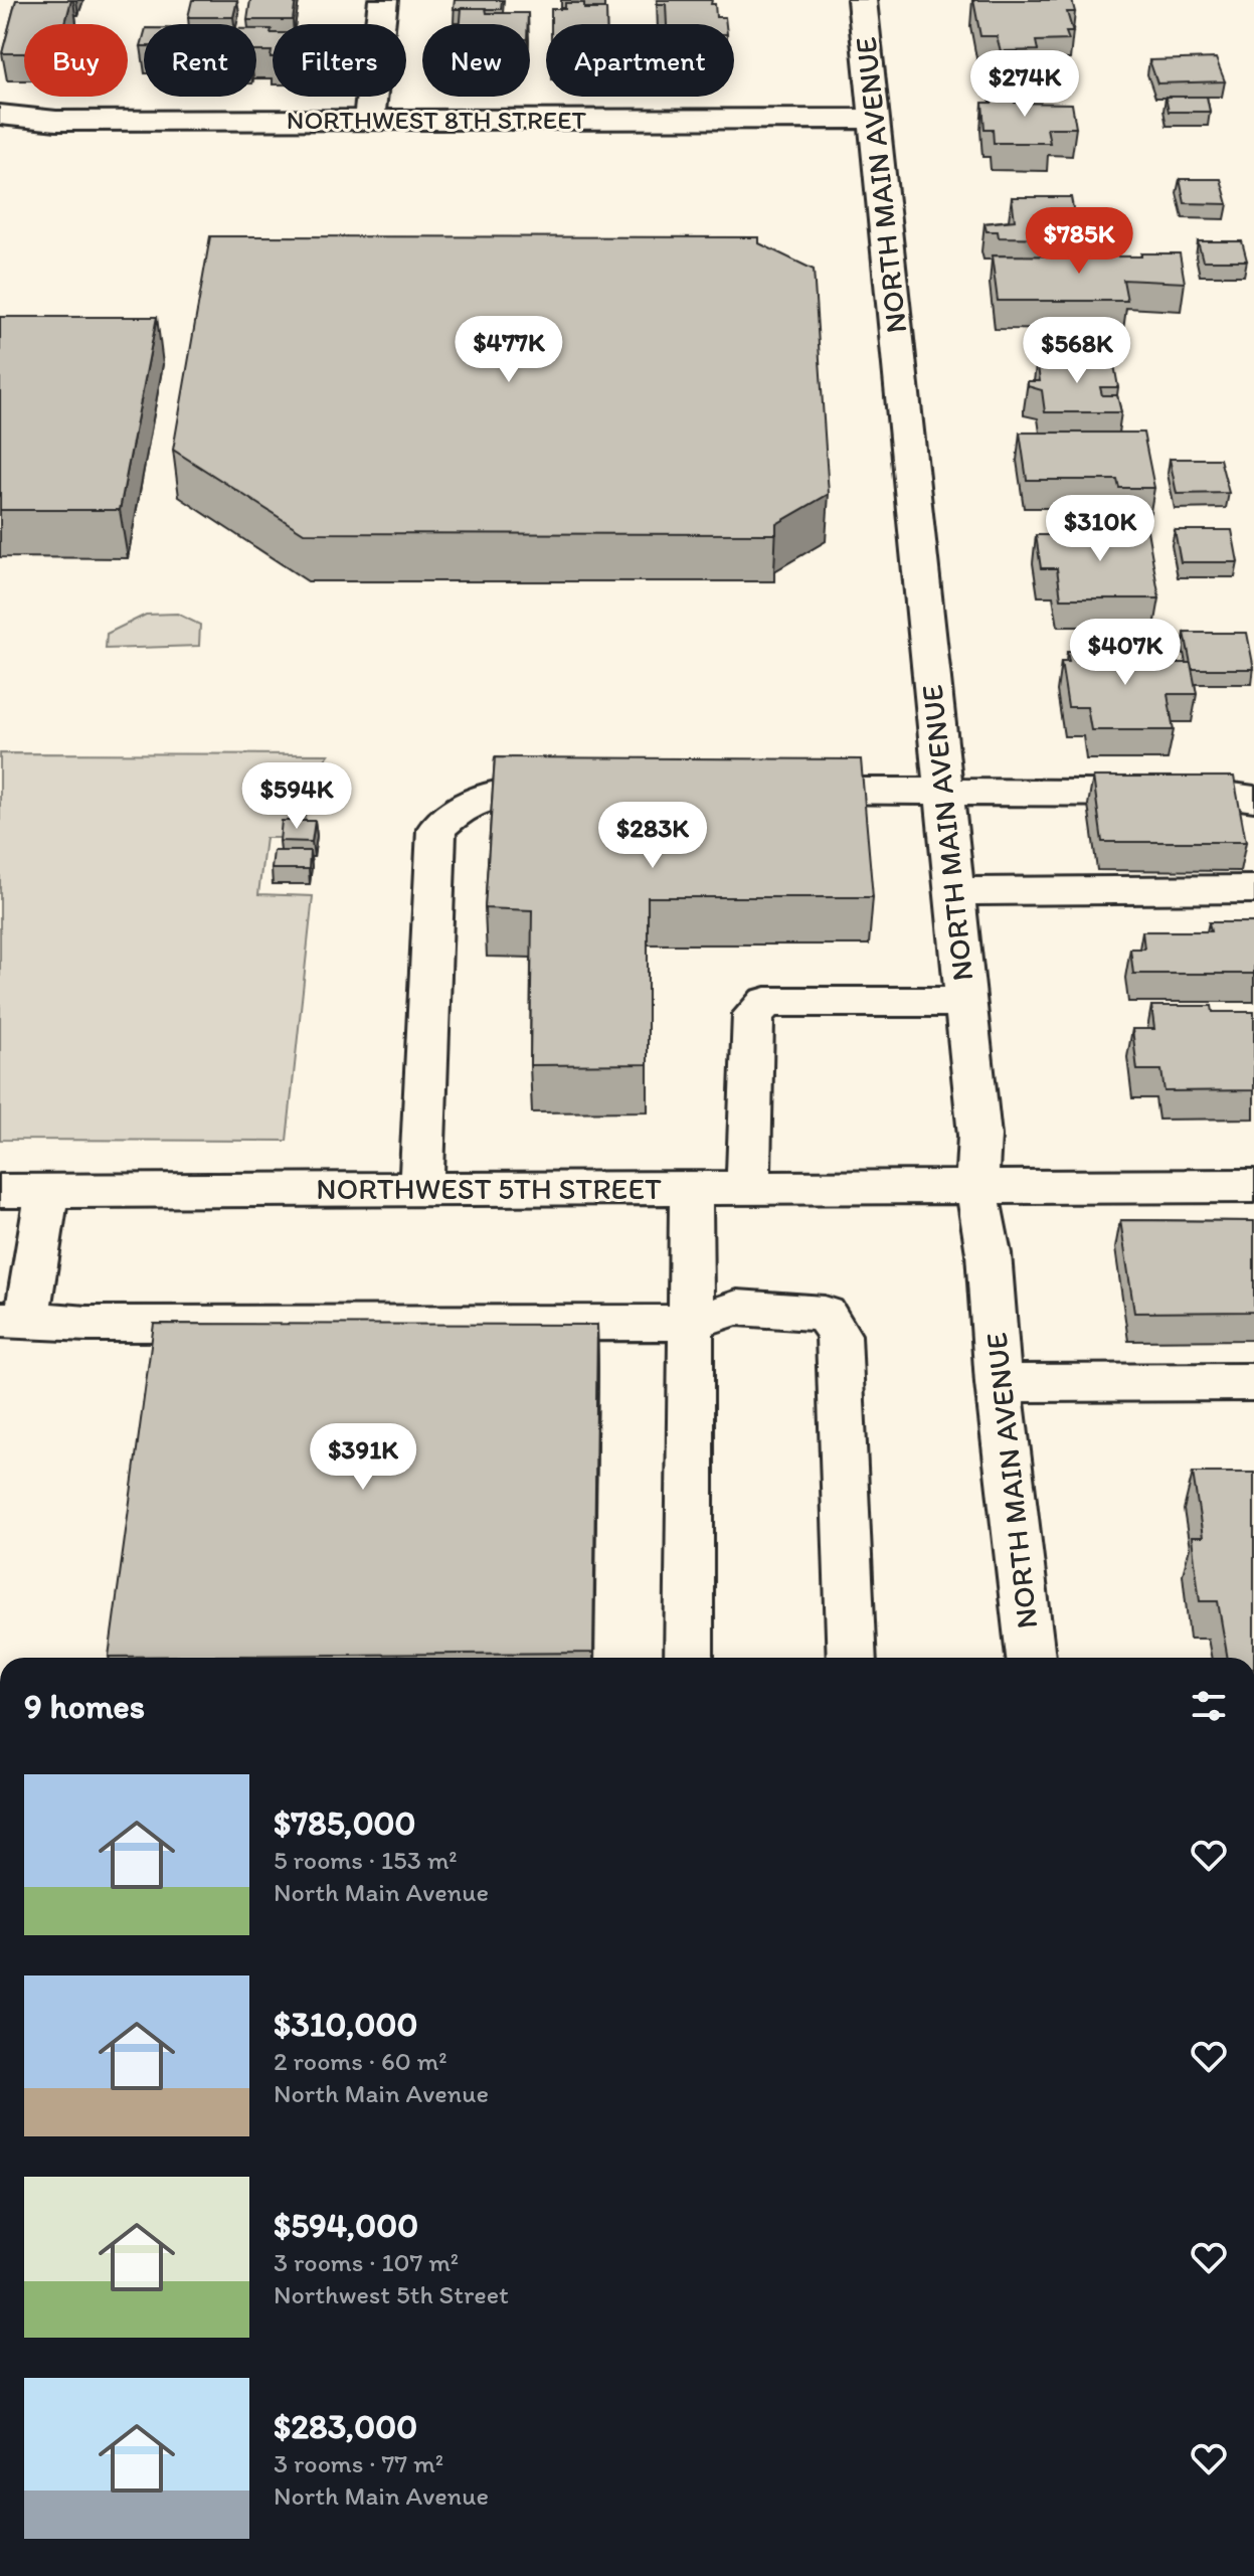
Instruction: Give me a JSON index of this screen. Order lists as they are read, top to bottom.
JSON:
{
  "streets": {
    "street": ["NORTHWEST 8TH STREET", "NORTH MAIN AVENUE", "NORTHWEST 5TH STREET"]
  },
  "crossings": [
    ["NORTHWEST 8TH STREET", "NORTH MAIN AVENUE"],
    ["NORTH MAIN AVENUE", "NORTHWEST 5TH STREET"]
  ],
  "page": {
    "chip": [
      "Buy",
      "Rent",
      "Filters",
      "New",
      "Apartment"
    ],
    "price": [
      "$274K",
      "$785K",
      "$477K",
      "$568K",
      "$310K",
      "$407K",
      "$594K",
      "$283K",
      "$391K"
    ],
    "heading": "9 homes",
    "list": [
      {
        "name": "$785,000",
        "note": "5 rooms · 153 m² · North Main Avenue"
      },
      {
        "name": "$310,000",
        "note": "2 rooms · 60 m² · North Main Avenue"
      },
      {
        "name": "$594,000",
        "note": "3 rooms · 107 m² · Northwest 5th Street"
      },
      {
        "name": "$283,000",
        "note": "3 rooms · 77 m² · North Main Avenue"
      }
    ]
  }
}
